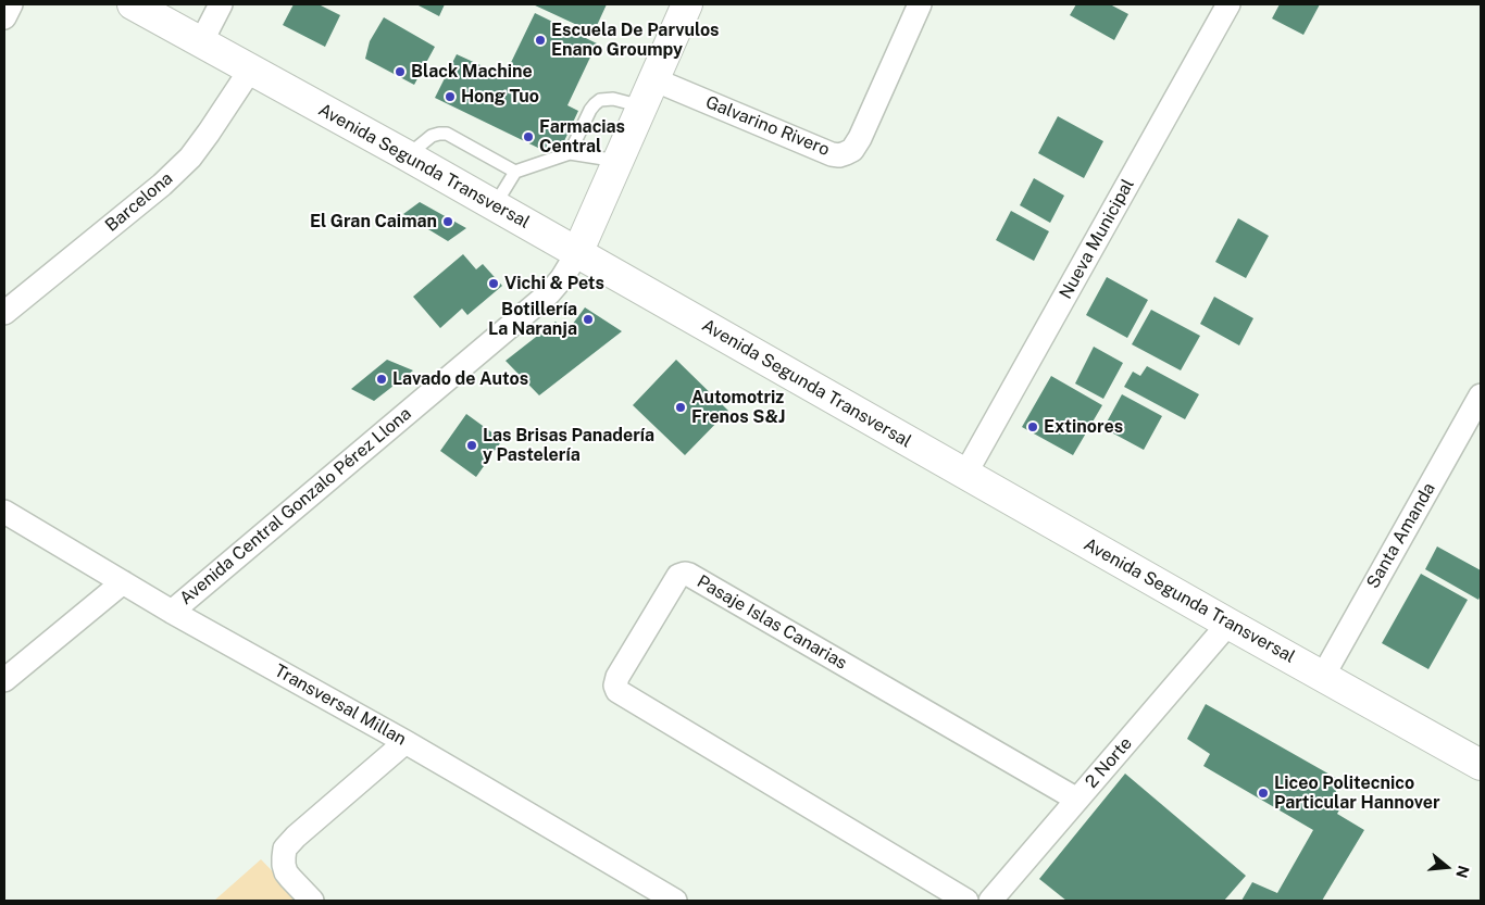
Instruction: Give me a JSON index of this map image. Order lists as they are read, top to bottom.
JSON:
{
  "streets": {
    "main road": ["Avenida Segunda Transversal", "Avenida Central Gonzalo Pérez Llona"],
    "street": [
      "Galvarino Rivero",
      "Barcelona",
      "Nueva Municipal",
      "Santa Amanda",
      "Pasaje Islas Canarias",
      "Transversal Millan",
      "2 Norte"
    ]
  },
  "crossings": [
    ["Galvarino Rivero", "Avenida Central Gonzalo Pérez Llona"],
    ["Avenida Segunda Transversal", "Barcelona"],
    ["Avenida Segunda Transversal", "Nueva Municipal"],
    ["Avenida Segunda Transversal", "Avenida Central Gonzalo Pérez Llona"],
    ["Avenida Segunda Transversal", "Santa Amanda"],
    ["Avenida Segunda Transversal", "2 Norte"],
    ["Avenida Central Gonzalo Pérez Llona", "Transversal Millan"],
    ["Pasaje Islas Canarias", "2 Norte"]
  ],
  "places": [
    "Escuela De Parvulos Enano Groumpy",
    "Black Machine",
    "Hong Tuo",
    "Farmacias Central",
    "El Gran Caiman",
    "Vichi & Pets",
    "Botillería La Naranja",
    "Lavado de Autos",
    "Automotriz Frenos S&J",
    "Extinores",
    "Las Brisas Panadería y Pastelería",
    "Liceo Politecnico Particular Hannover"
  ],
  "north": "right"
}
